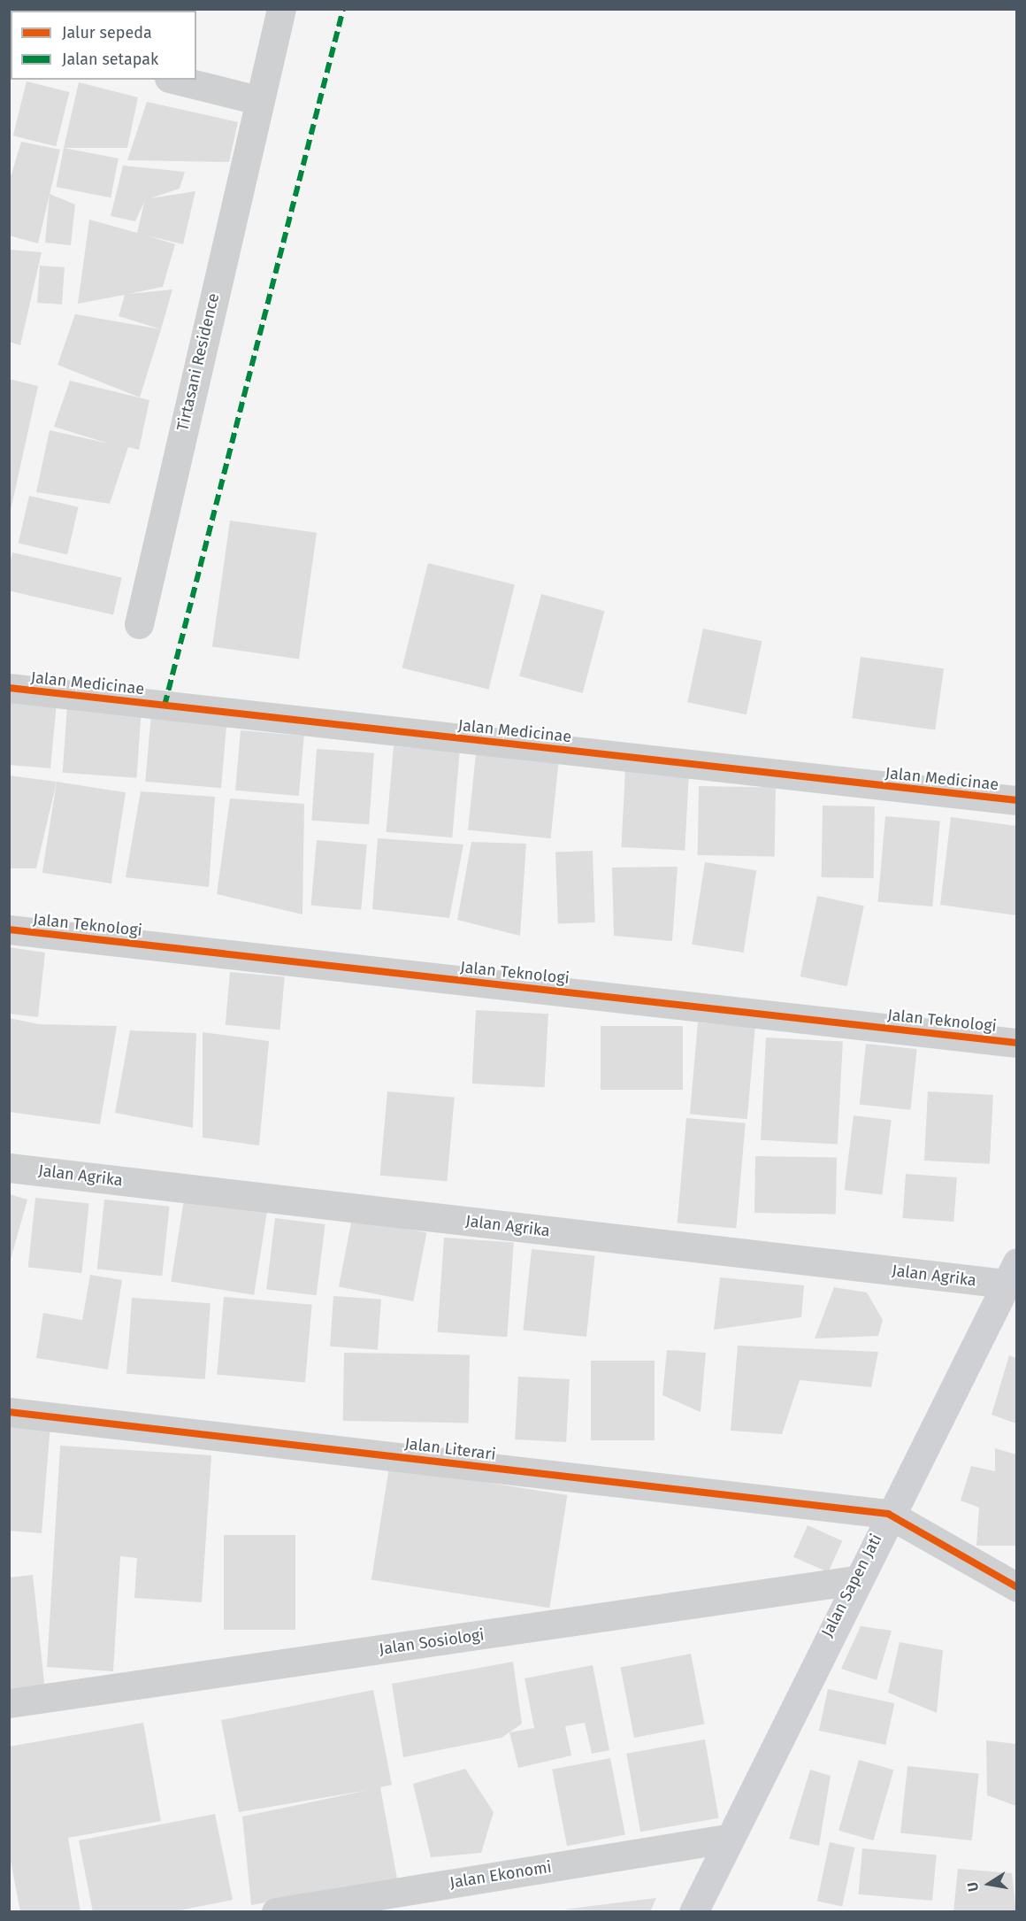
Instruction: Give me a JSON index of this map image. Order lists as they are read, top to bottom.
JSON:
{
  "streets": {
    "street": [
      "Tirtasani Residence",
      "Jalan Medicinae",
      "Jalan Teknologi",
      "Jalan Agrika",
      "Jalan Literari",
      "Jalan Sapen Jati",
      "Jalan Sosiologi",
      "Jalan Ekonomi"
    ]
  },
  "crossings": [
    ["Jalan Agrika", "Jalan Sapen Jati"],
    ["Jalan Literari", "Jalan Sapen Jati"],
    ["Jalan Sapen Jati", "Jalan Sosiologi"],
    ["Jalan Sapen Jati", "Jalan Ekonomi"]
  ],
  "legend": ["Jalur sepeda", "Jalan setapak"],
  "north": "left"
}
